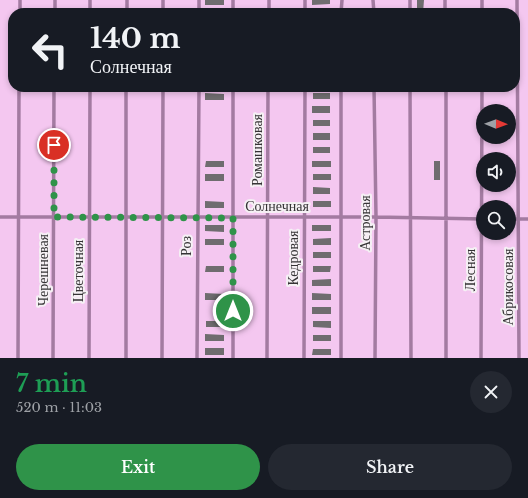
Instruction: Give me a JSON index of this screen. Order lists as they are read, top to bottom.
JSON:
{
  "streets": {
    "street": [
      "Ромашковая",
      "Солнечная",
      "Астровая",
      "Роз",
      "Кедровая",
      "Черешневая",
      "Лесная",
      "Цветочная",
      "Абрикосовая"
    ]
  },
  "crossings": [
    ["Ромашковая", "Солнечная"],
    ["Солнечная", "Астровая"],
    ["Солнечная", "Роз"],
    ["Солнечная", "Кедровая"],
    ["Солнечная", "Черешневая"],
    ["Солнечная", "Цветочная"]
  ],
  "north": "right",
  "page": {
    "turn": ["140 m", "Солнечная"],
    "heading": ["7 min", "520 m · 11:03"],
    "buttons": ["Exit", "Share"]
  }
}
